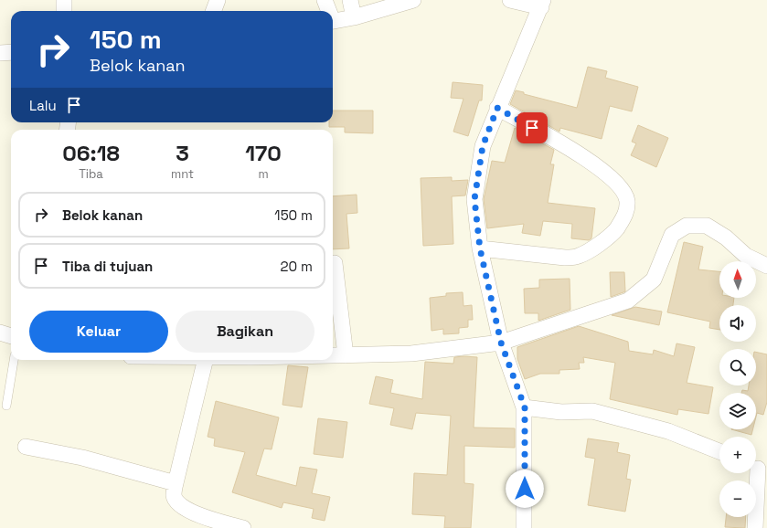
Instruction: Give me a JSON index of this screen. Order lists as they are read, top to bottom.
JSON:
{
  "north": "top",
  "page": {
    "turn": ["150 m", "Belok kanan"],
    "then": "Lalu",
    "eta": [
      "06:18",
      "Tiba",
      "3",
      "mnt",
      "170",
      "m"
    ],
    "list": [
      {
        "name": "Belok kanan",
        "value": "150 m"
      },
      {
        "name": "Tiba di tujuan",
        "value": "20 m"
      }
    ],
    "map_buttons": ["+", "−"],
    "buttons": ["Keluar", "Bagikan"]
  }
}
